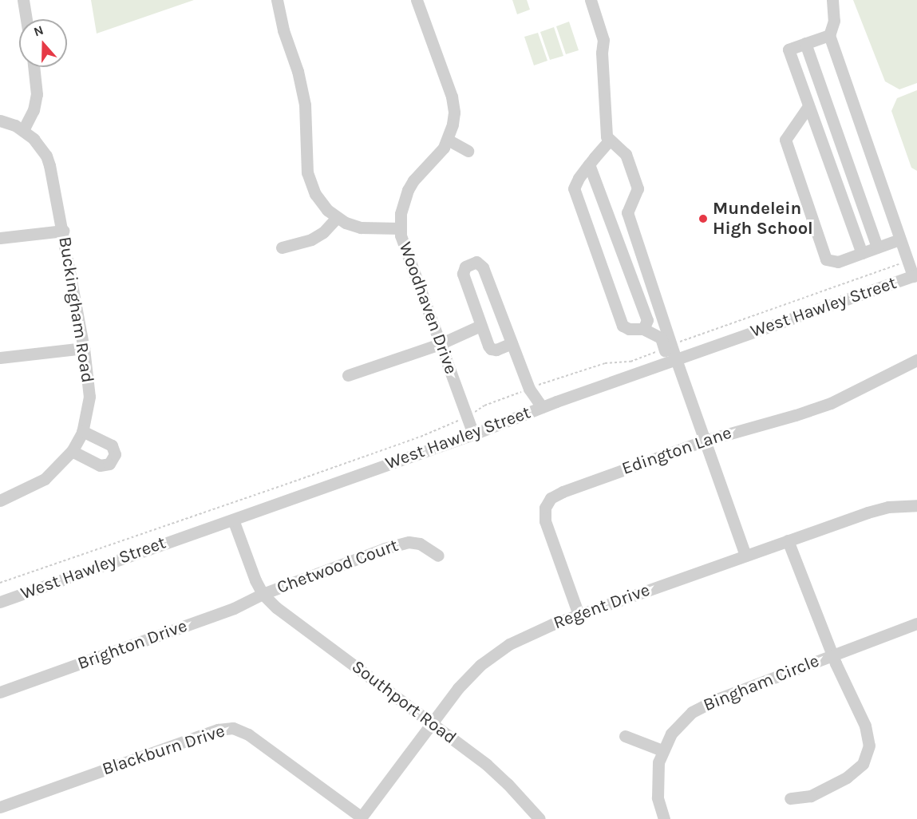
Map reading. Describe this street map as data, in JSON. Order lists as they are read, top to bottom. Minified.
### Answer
{"streets":{"street":["West Hawley Street","Woodhaven Drive","Buckingham Road","Edington Lane","Chetwood Court","Regent Drive","Brighton Drive","Bingham Circle","Southport Road","Blackburn Drive"]},"crossings":[["West Hawley Street","Woodhaven Drive"],["Edington Lane","Regent Drive"],["Chetwood Court","Brighton Drive"],["Chetwood Court","Southport Road"],["Regent Drive","Southport Road"],["Regent Drive","Blackburn Drive"],["Brighton Drive","Southport Road"]],"places":["Mundelein High School"],"north":"top"}
